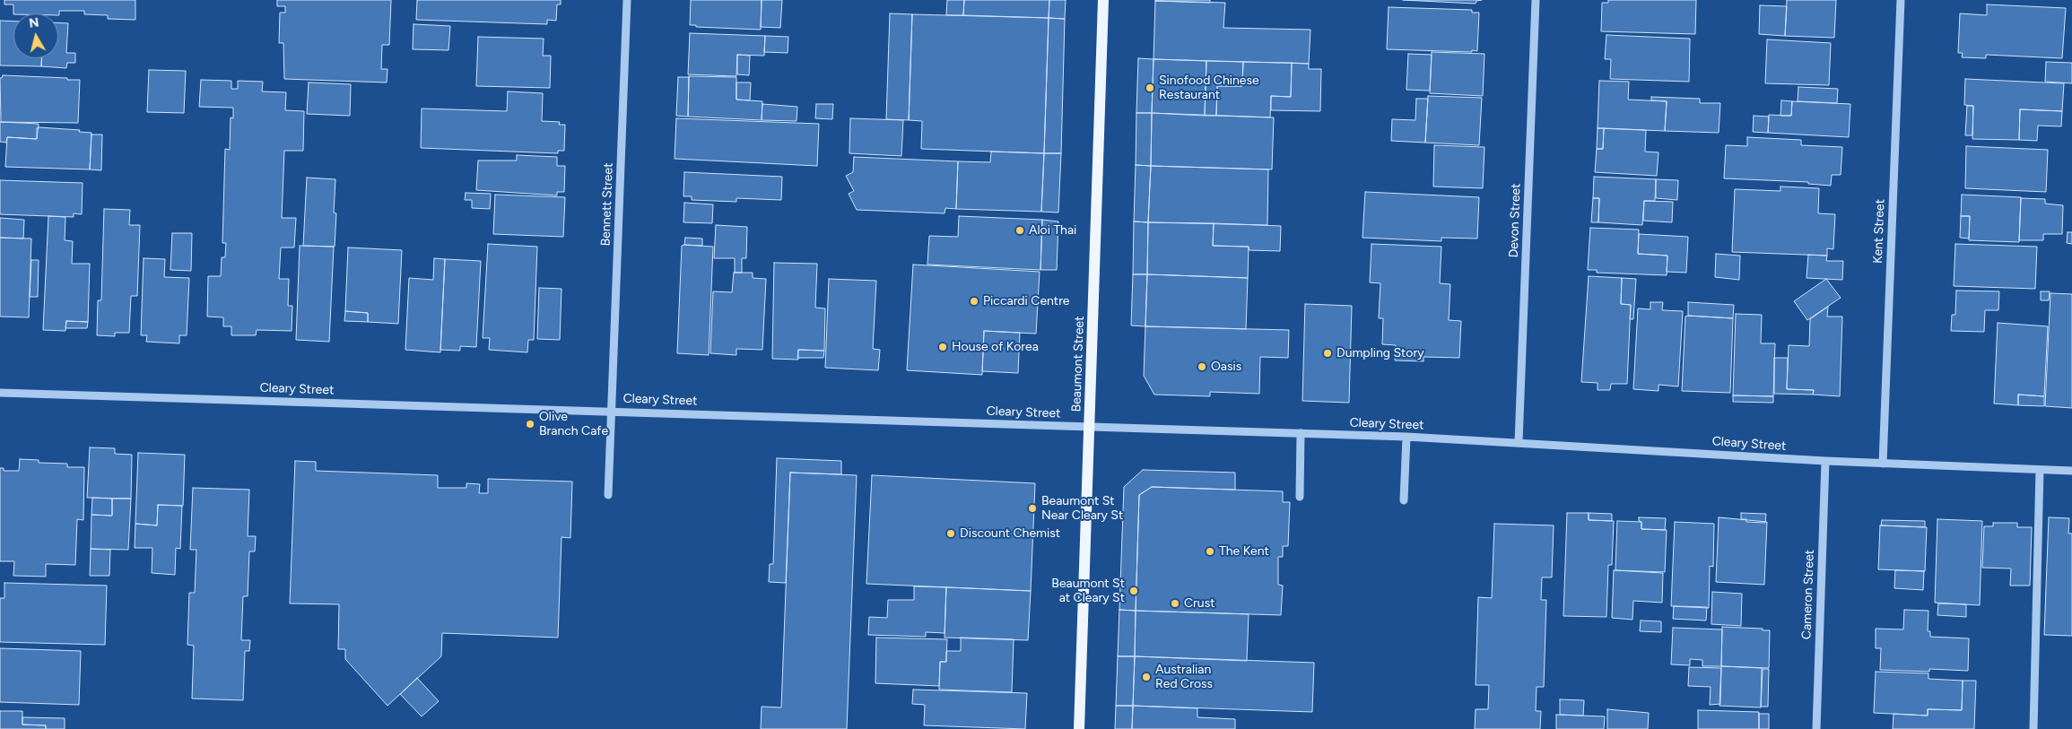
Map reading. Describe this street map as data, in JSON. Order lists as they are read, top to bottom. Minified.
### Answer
{"streets":{"main road":["Beaumont Street"],"street":["Bennett Street","Devon Street","Kent Street","Cleary Street","Cameron Street"]},"crossings":[["Bennett Street","Cleary Street"],["Devon Street","Cleary Street"],["Kent Street","Cleary Street"],["Beaumont Street","Cleary Street"],["Cleary Street","Cameron Street"]],"places":["Sinofood Chinese Restaurant","Aloi Thai","Piccardi Centre","House of Korea","Dumpling Story","Oasis","Olive Branch Cafe","Beaumont St Near Cleary St","Discount Chemist","The Kent","Beaumont St at Cleary St","Crust","Australian Red Cross"],"north":"top"}
